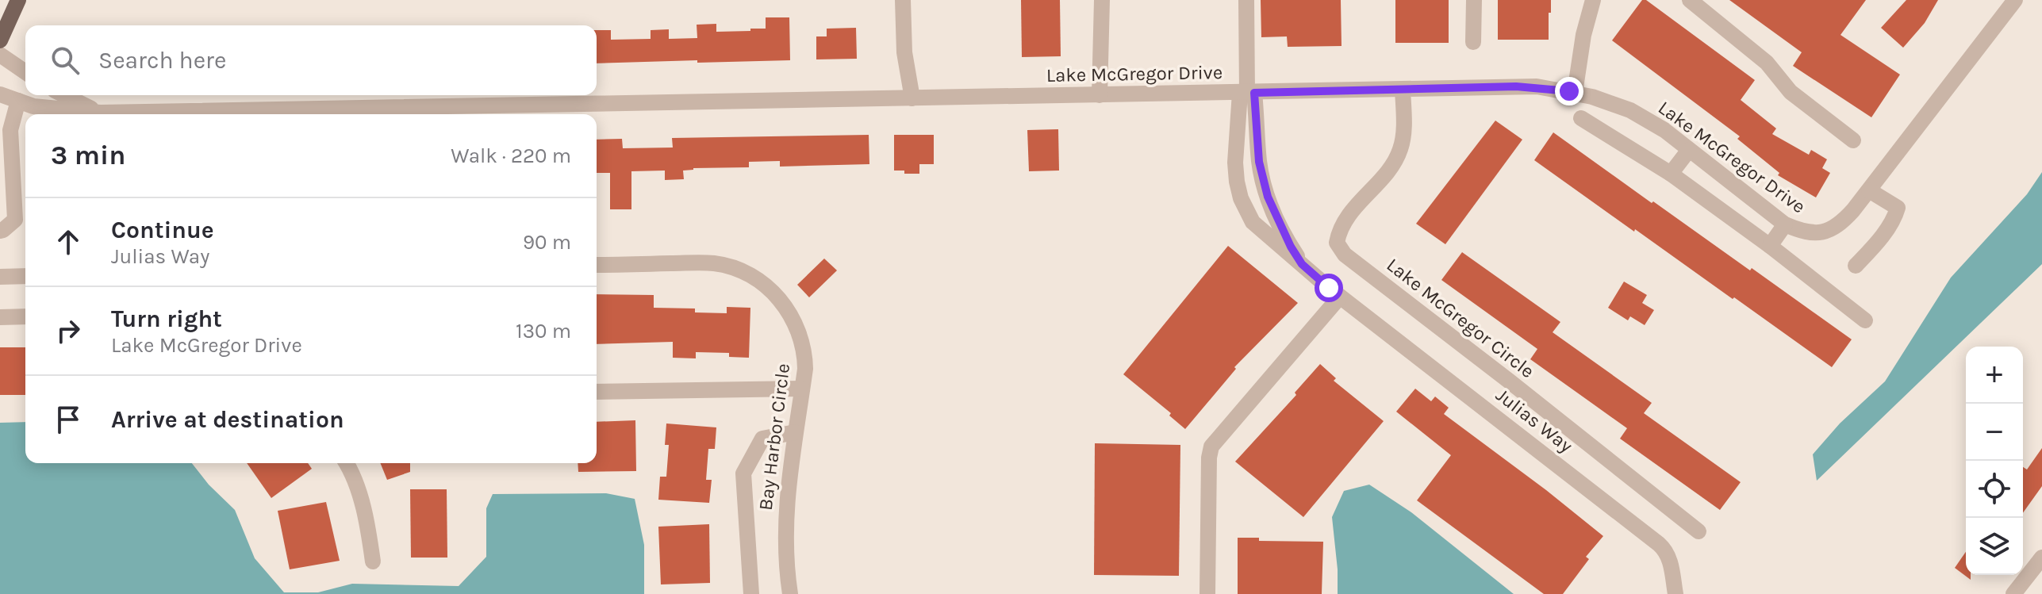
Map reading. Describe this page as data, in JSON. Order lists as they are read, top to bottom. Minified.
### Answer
{"streets":{"street":["Lake McGregor Drive","Lake McGregor Circle","Julias Way","Bay Harbor Circle"]},"crossings":[["Lake McGregor Drive","Lake McGregor Circle"],["Lake McGregor Drive","Julias Way"]],"page":{"search":"Search here","heading":["3 min","Walk · 220 m"],"list":[["Continue","Julias Way","90 m"],["Turn right","Lake McGregor Drive","130 m"],"Arrive at destination"],"map_buttons":["+","−"]}}
